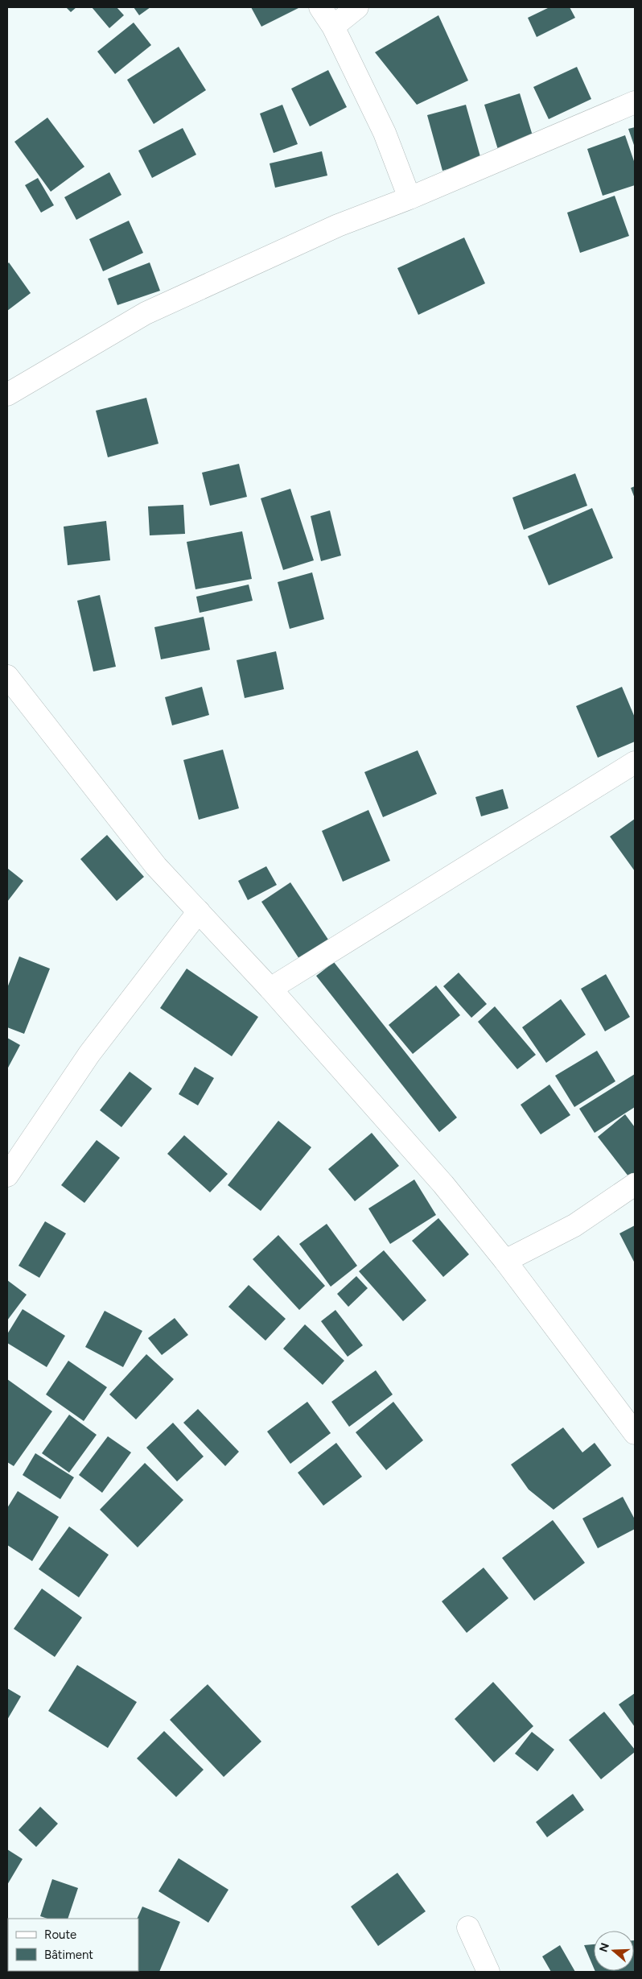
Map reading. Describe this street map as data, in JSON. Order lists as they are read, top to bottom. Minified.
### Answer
{"legend":["Route","Bâtiment"],"north":"left"}
